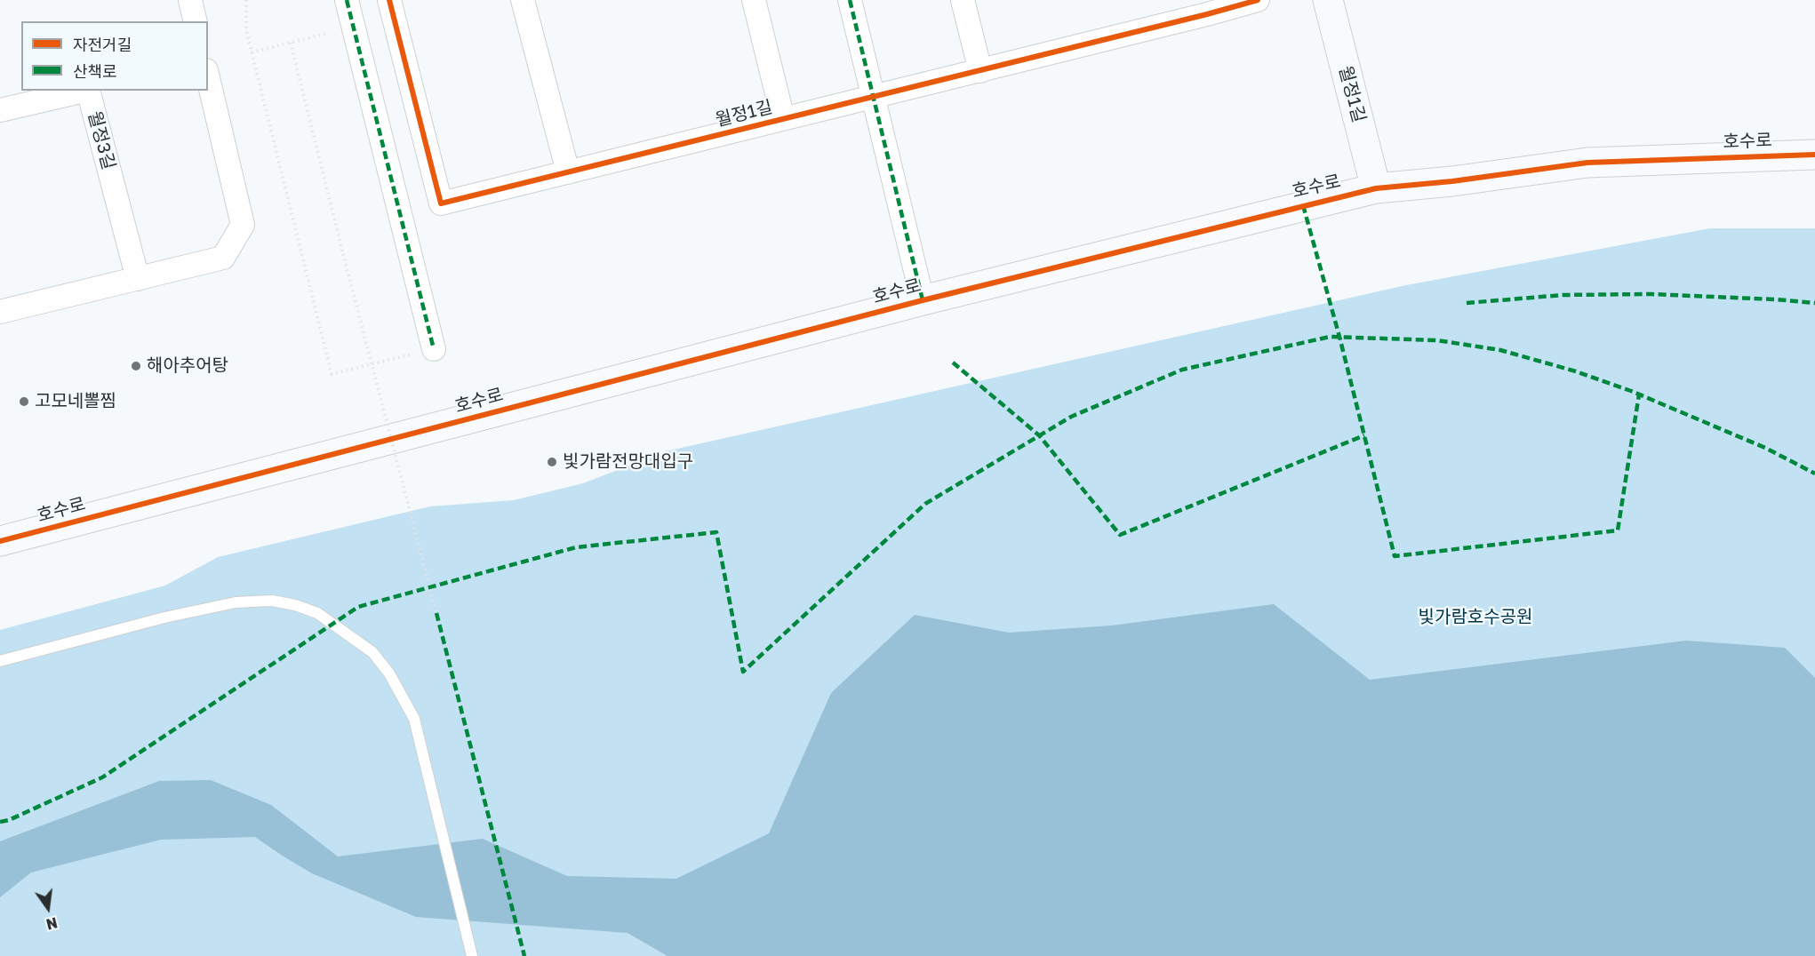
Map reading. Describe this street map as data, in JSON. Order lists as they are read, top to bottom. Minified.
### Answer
{"streets":{"street":["월정1길","월정3길","호수로"]},"crossings":[["월정1길","호수로"]],"parks":["빛가람호수공원"],"places":["해아추어탕","고모네뽈찜","빛가람전망대입구"],"legend":["자전거길","산책로"],"north":"bottom"}
